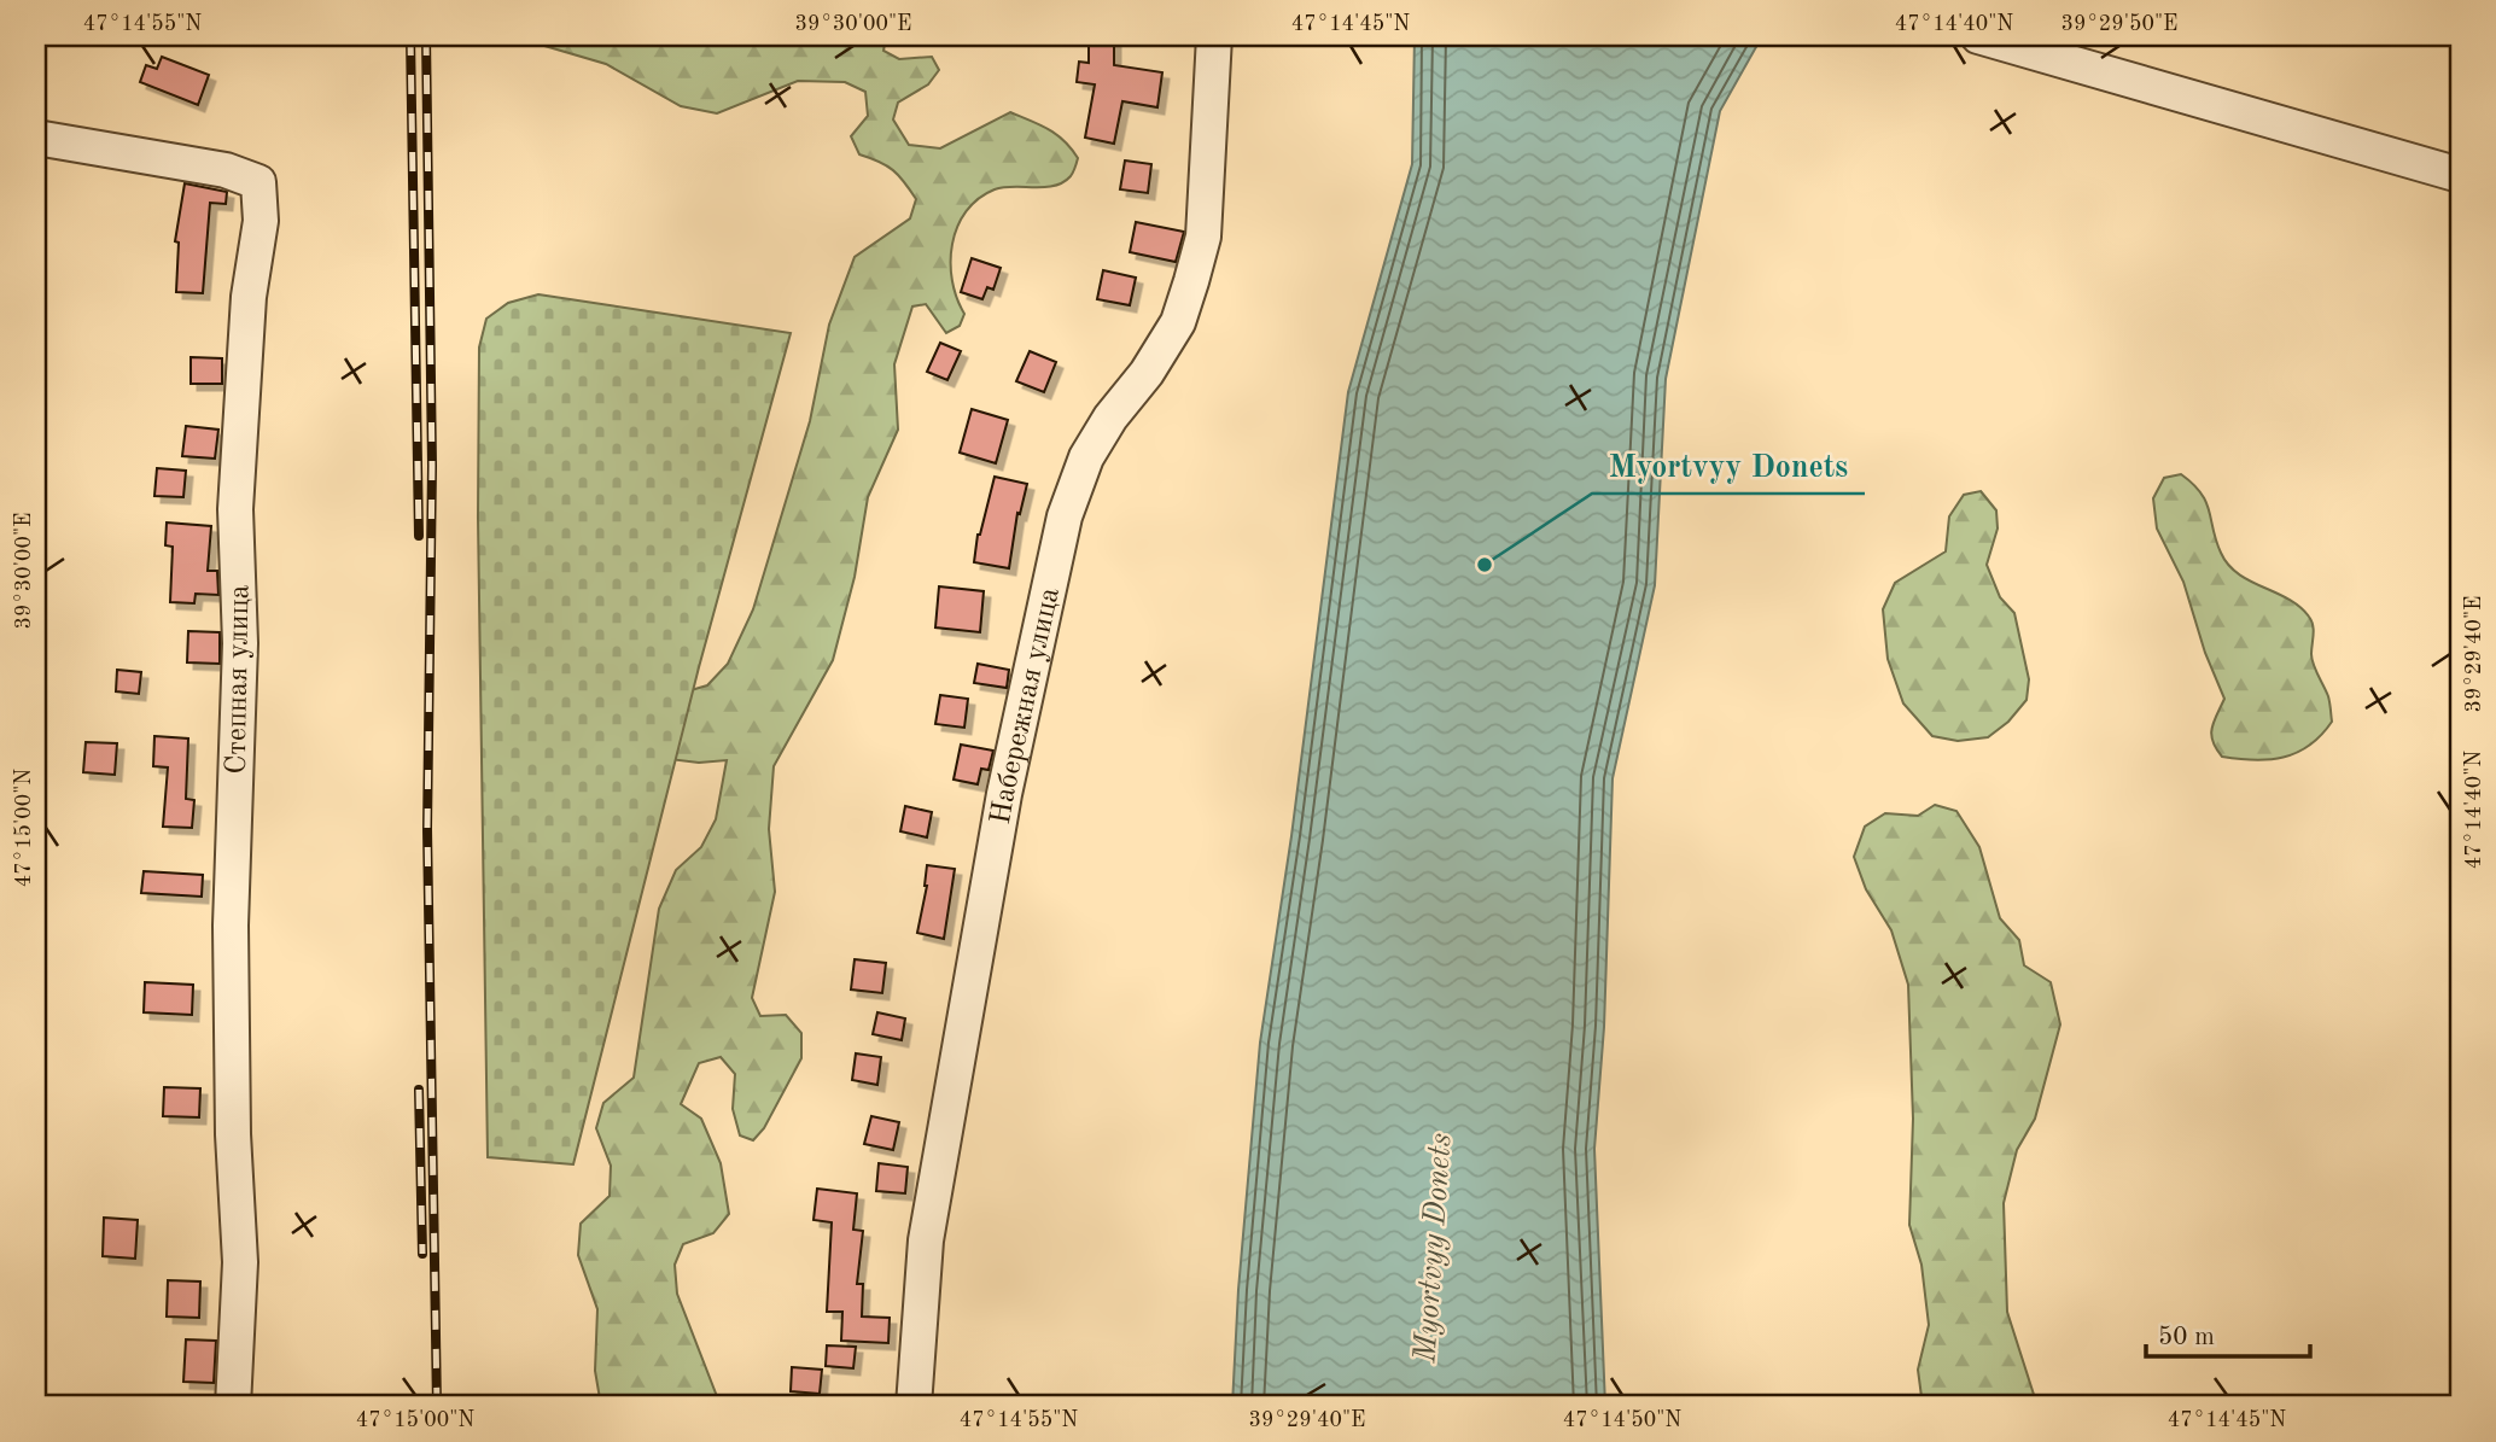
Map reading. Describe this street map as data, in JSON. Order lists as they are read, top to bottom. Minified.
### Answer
{"streets":{"street":["Степная улица","Набережная улица"]},"water":["Myortvyy Donets"],"places":["Myortvyy Donets"],"scale_bar":"50 m","coordinates":["47°14'55\"N","39°30'00\"E","47°14'45\"N","47°14'40\"N","39°29'50\"E","39°29'40\"E","47°15'00\"N","47°14'50\"N"]}
